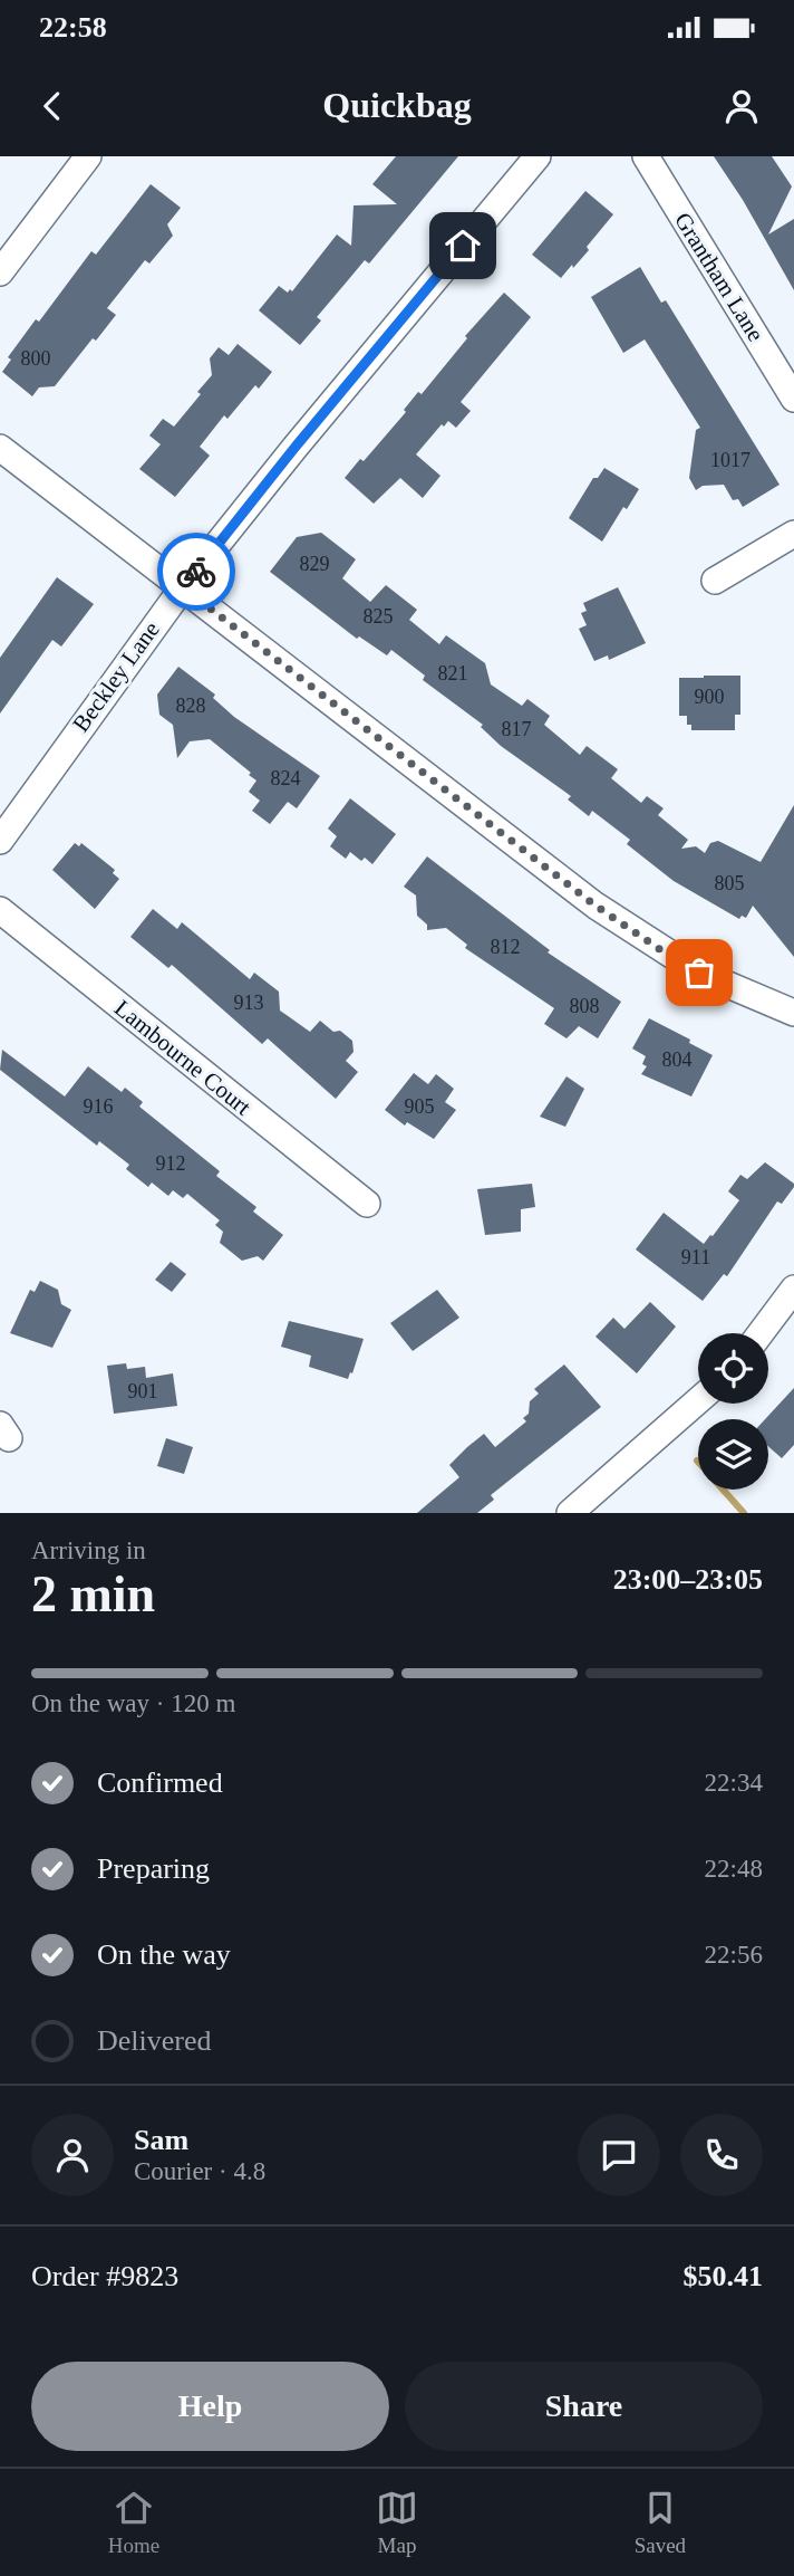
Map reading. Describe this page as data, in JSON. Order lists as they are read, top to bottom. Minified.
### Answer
{"streets":{"street":["Grantham Lane","Beckley Lane","Lambourne Court"]},"house_numbers":["800","1017","829","825","821","900","828","817","824","805","812","913","808","804","916","905","912","911","901"],"page":{"status":"22:58","header":"Quickbag","heading":["2 min","Arriving in","23:00–23:05"],"panel":["Sam","Courier · 4.8","Order #9823","$50.41"],"bar":"On the way · 120 m","list":[["Confirmed","22:34"],["Preparing","22:48"],["On the way","22:56"],"Delivered"],"buttons":["Help","Share"],"tabs":["Home","Map","Saved"]}}
